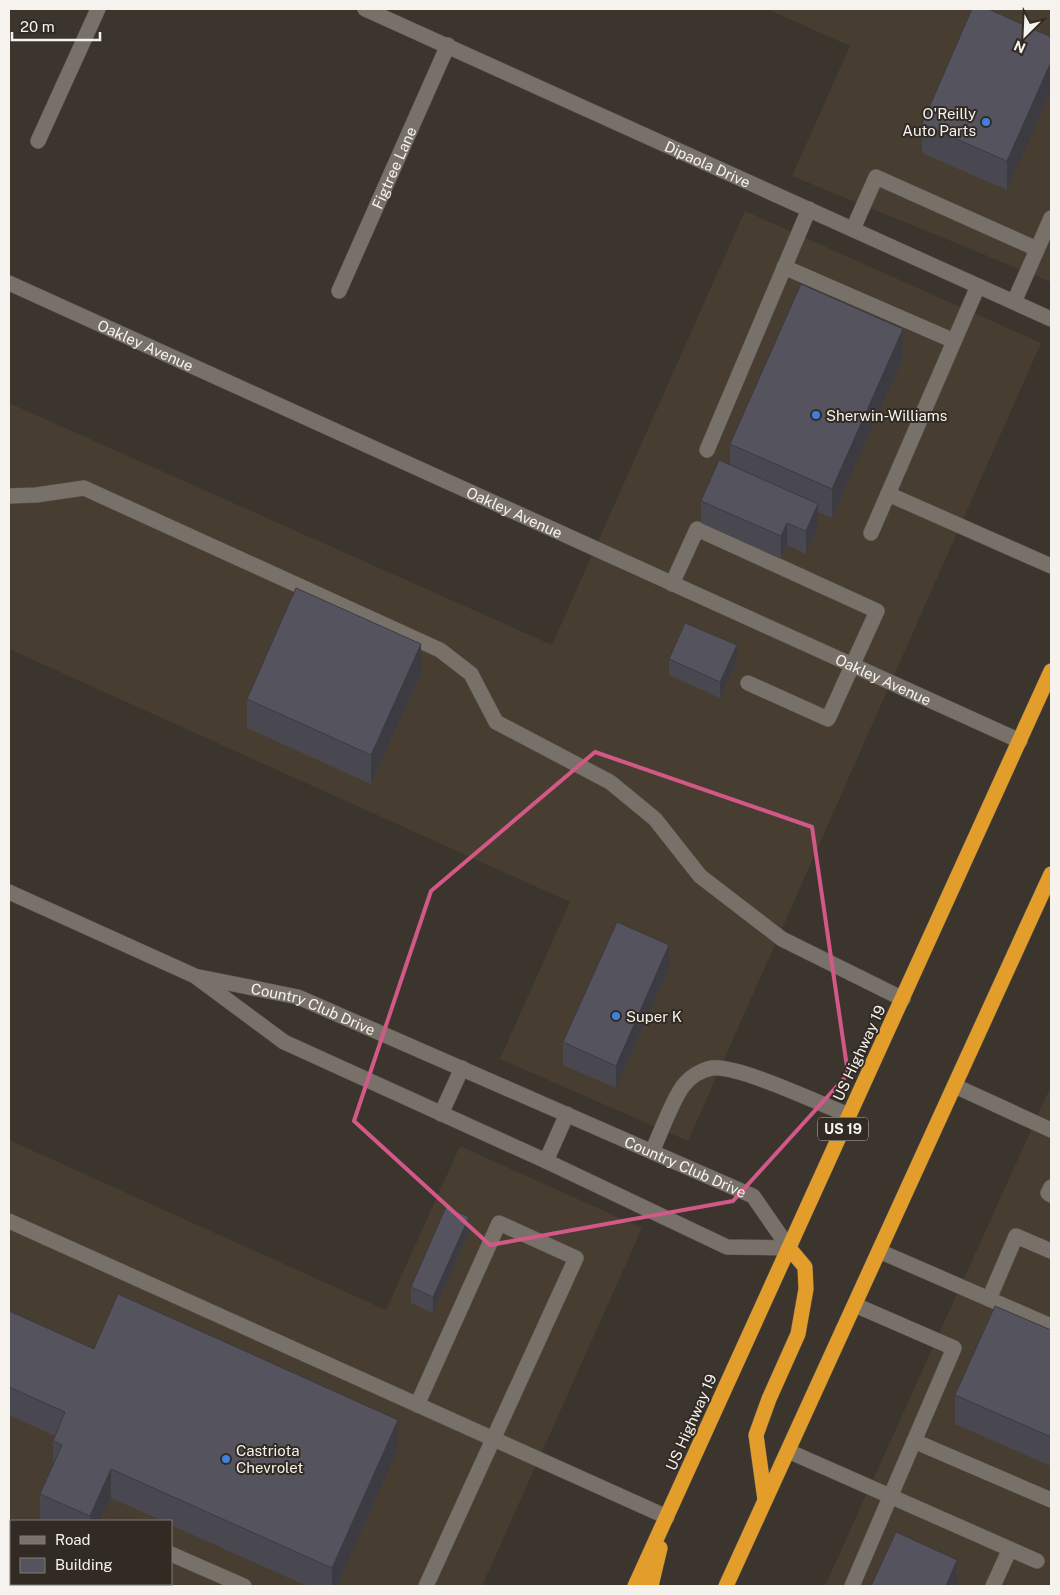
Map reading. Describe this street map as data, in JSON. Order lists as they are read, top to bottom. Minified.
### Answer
{"streets":{"highway":["US Highway 19","US 19"],"street":["Dipaola Drive","Figtree Lane","Oakley Avenue","Country Club Drive"]},"crossings":[["Dipaola Drive","Figtree Lane"],["Oakley Avenue","US Highway 19"],["Country Club Drive","US Highway 19"]],"places":["O'Reilly Auto Parts","Sherwin-Williams","Super K","Castriota Chevrolet"],"legend":["Road","Building"],"scale_bar":"20 m","north":"bottom left"}
